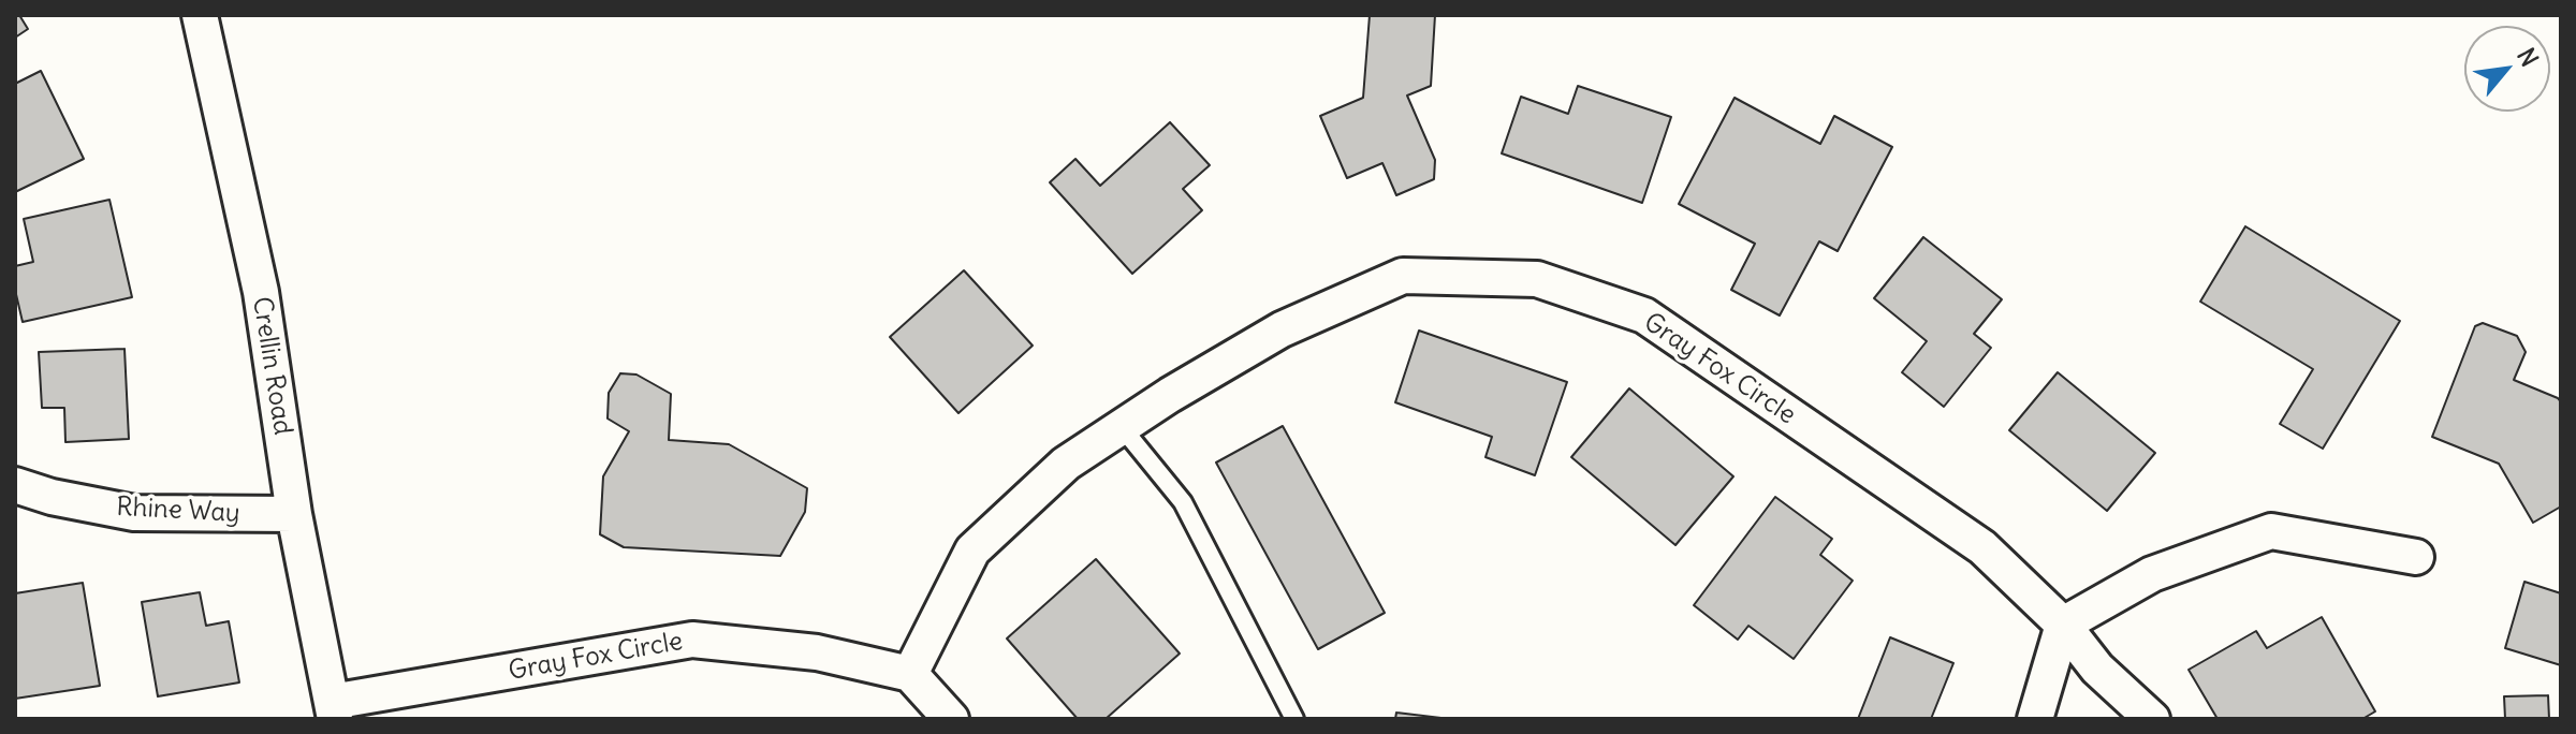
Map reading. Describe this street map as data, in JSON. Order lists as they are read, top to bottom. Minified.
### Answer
{"streets":{"street":["Crellin Road","Gray Fox Circle","Rhine Way"]},"crossings":[["Crellin Road","Gray Fox Circle"],["Crellin Road","Rhine Way"]],"north":"top right"}
